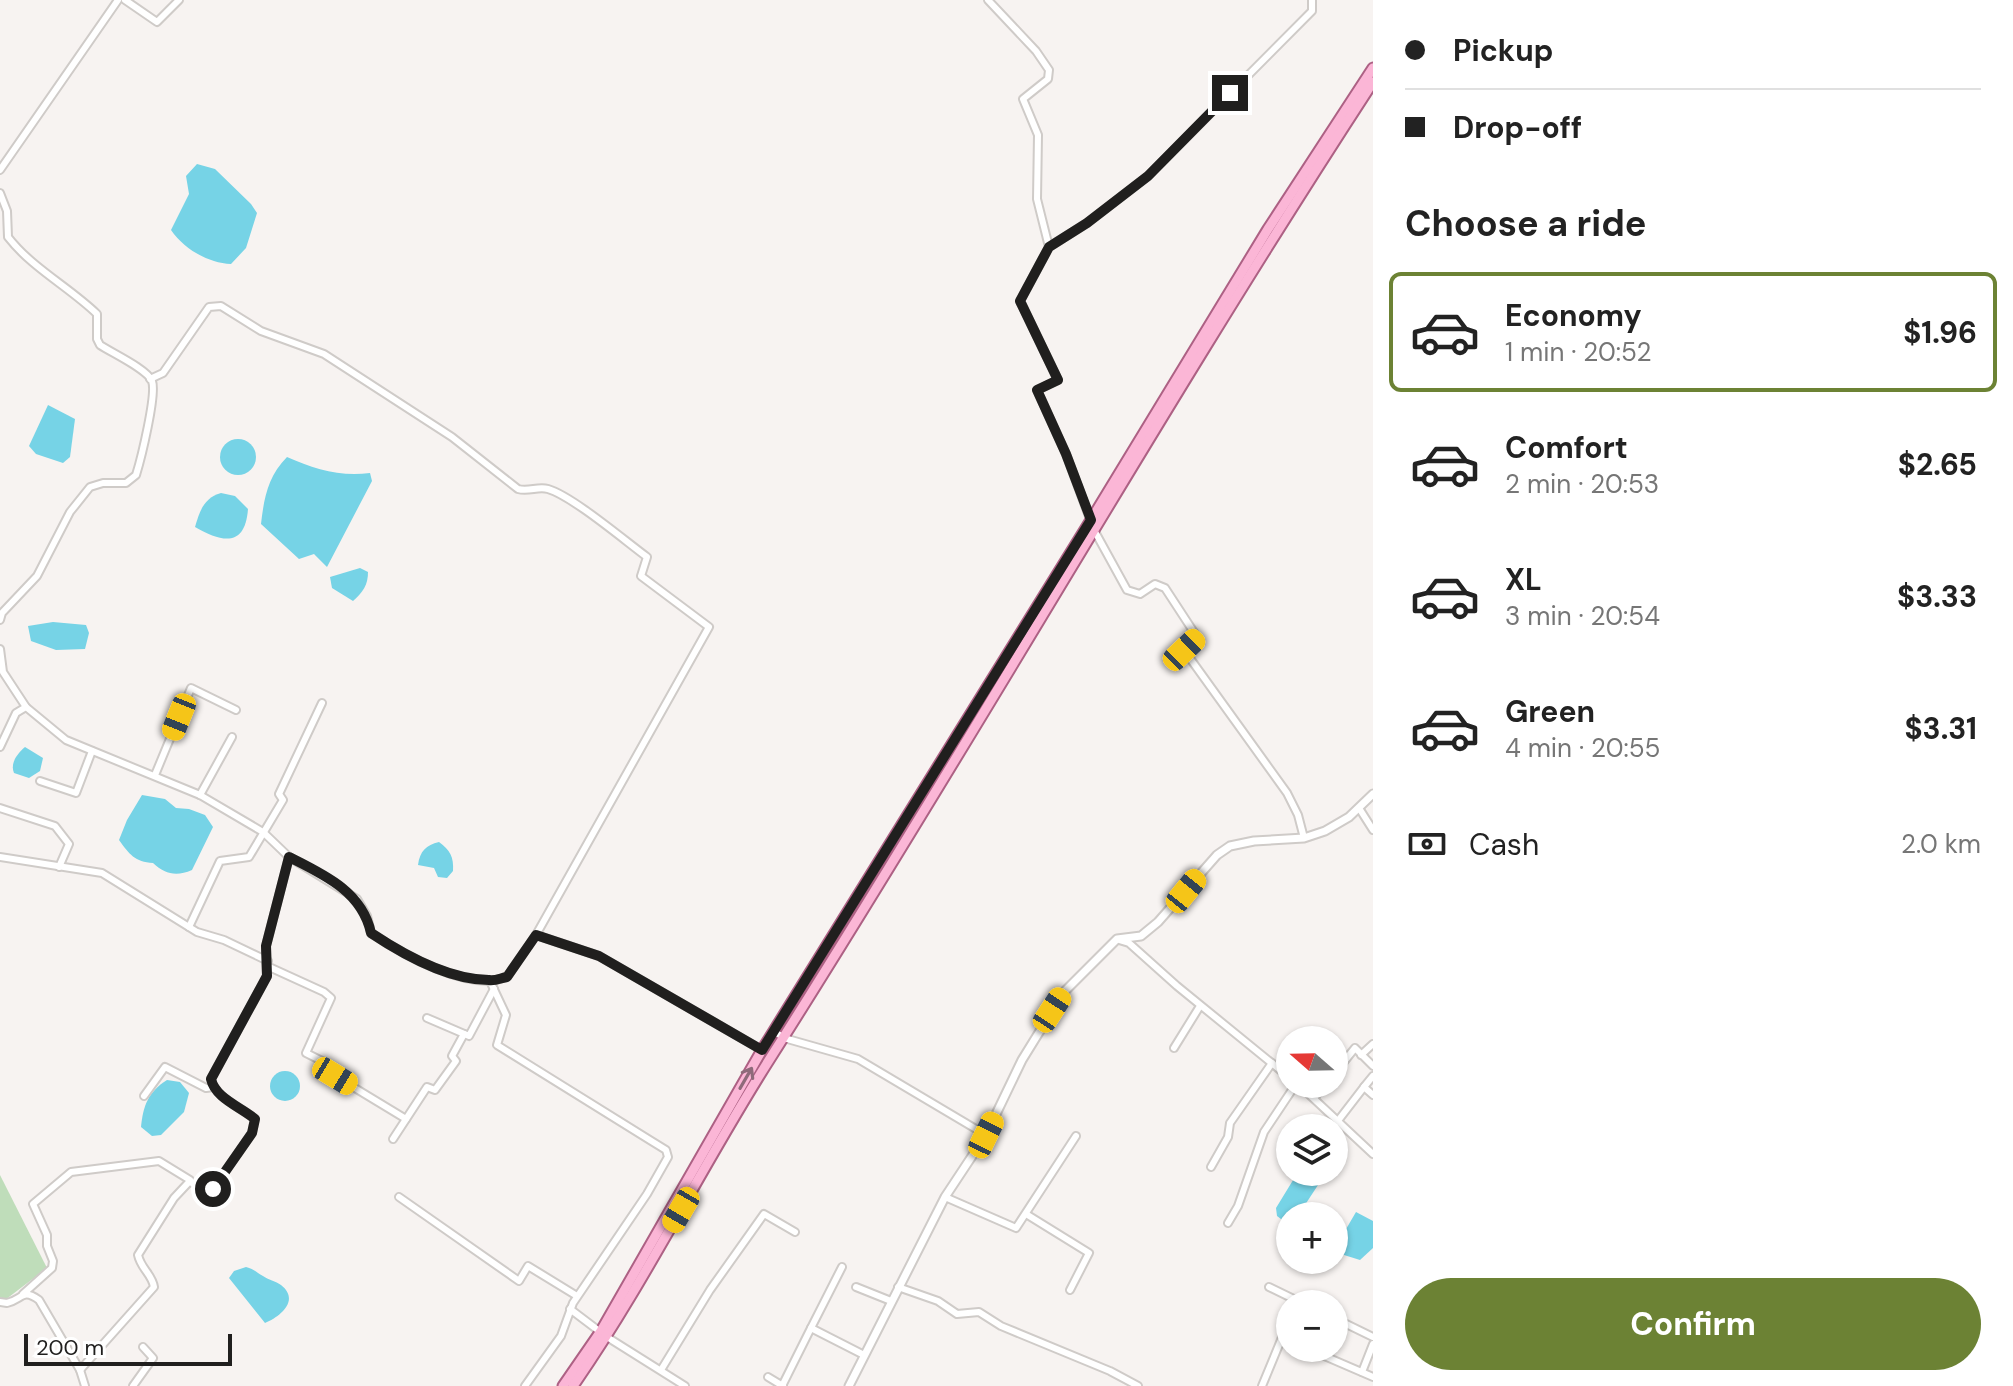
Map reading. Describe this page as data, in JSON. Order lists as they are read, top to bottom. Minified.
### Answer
{"scale_bar":"200 m","north":"left","page":{"banner":["Pickup","Drop-off"],"heading":"Choose a ride","list":[{"name":"Economy","note":"1 min · 20:52","value":"$1.96"},{"name":"Comfort","note":"2 min · 20:53","value":"$2.65"},{"name":"XL","note":"3 min · 20:54","value":"$3.33"},{"name":"Green","note":"4 min · 20:55","value":"$3.31"}],"pay":["Cash","2.0 km"],"map_buttons":["+","−"],"buttons":"Confirm","scale":"200 m"}}
